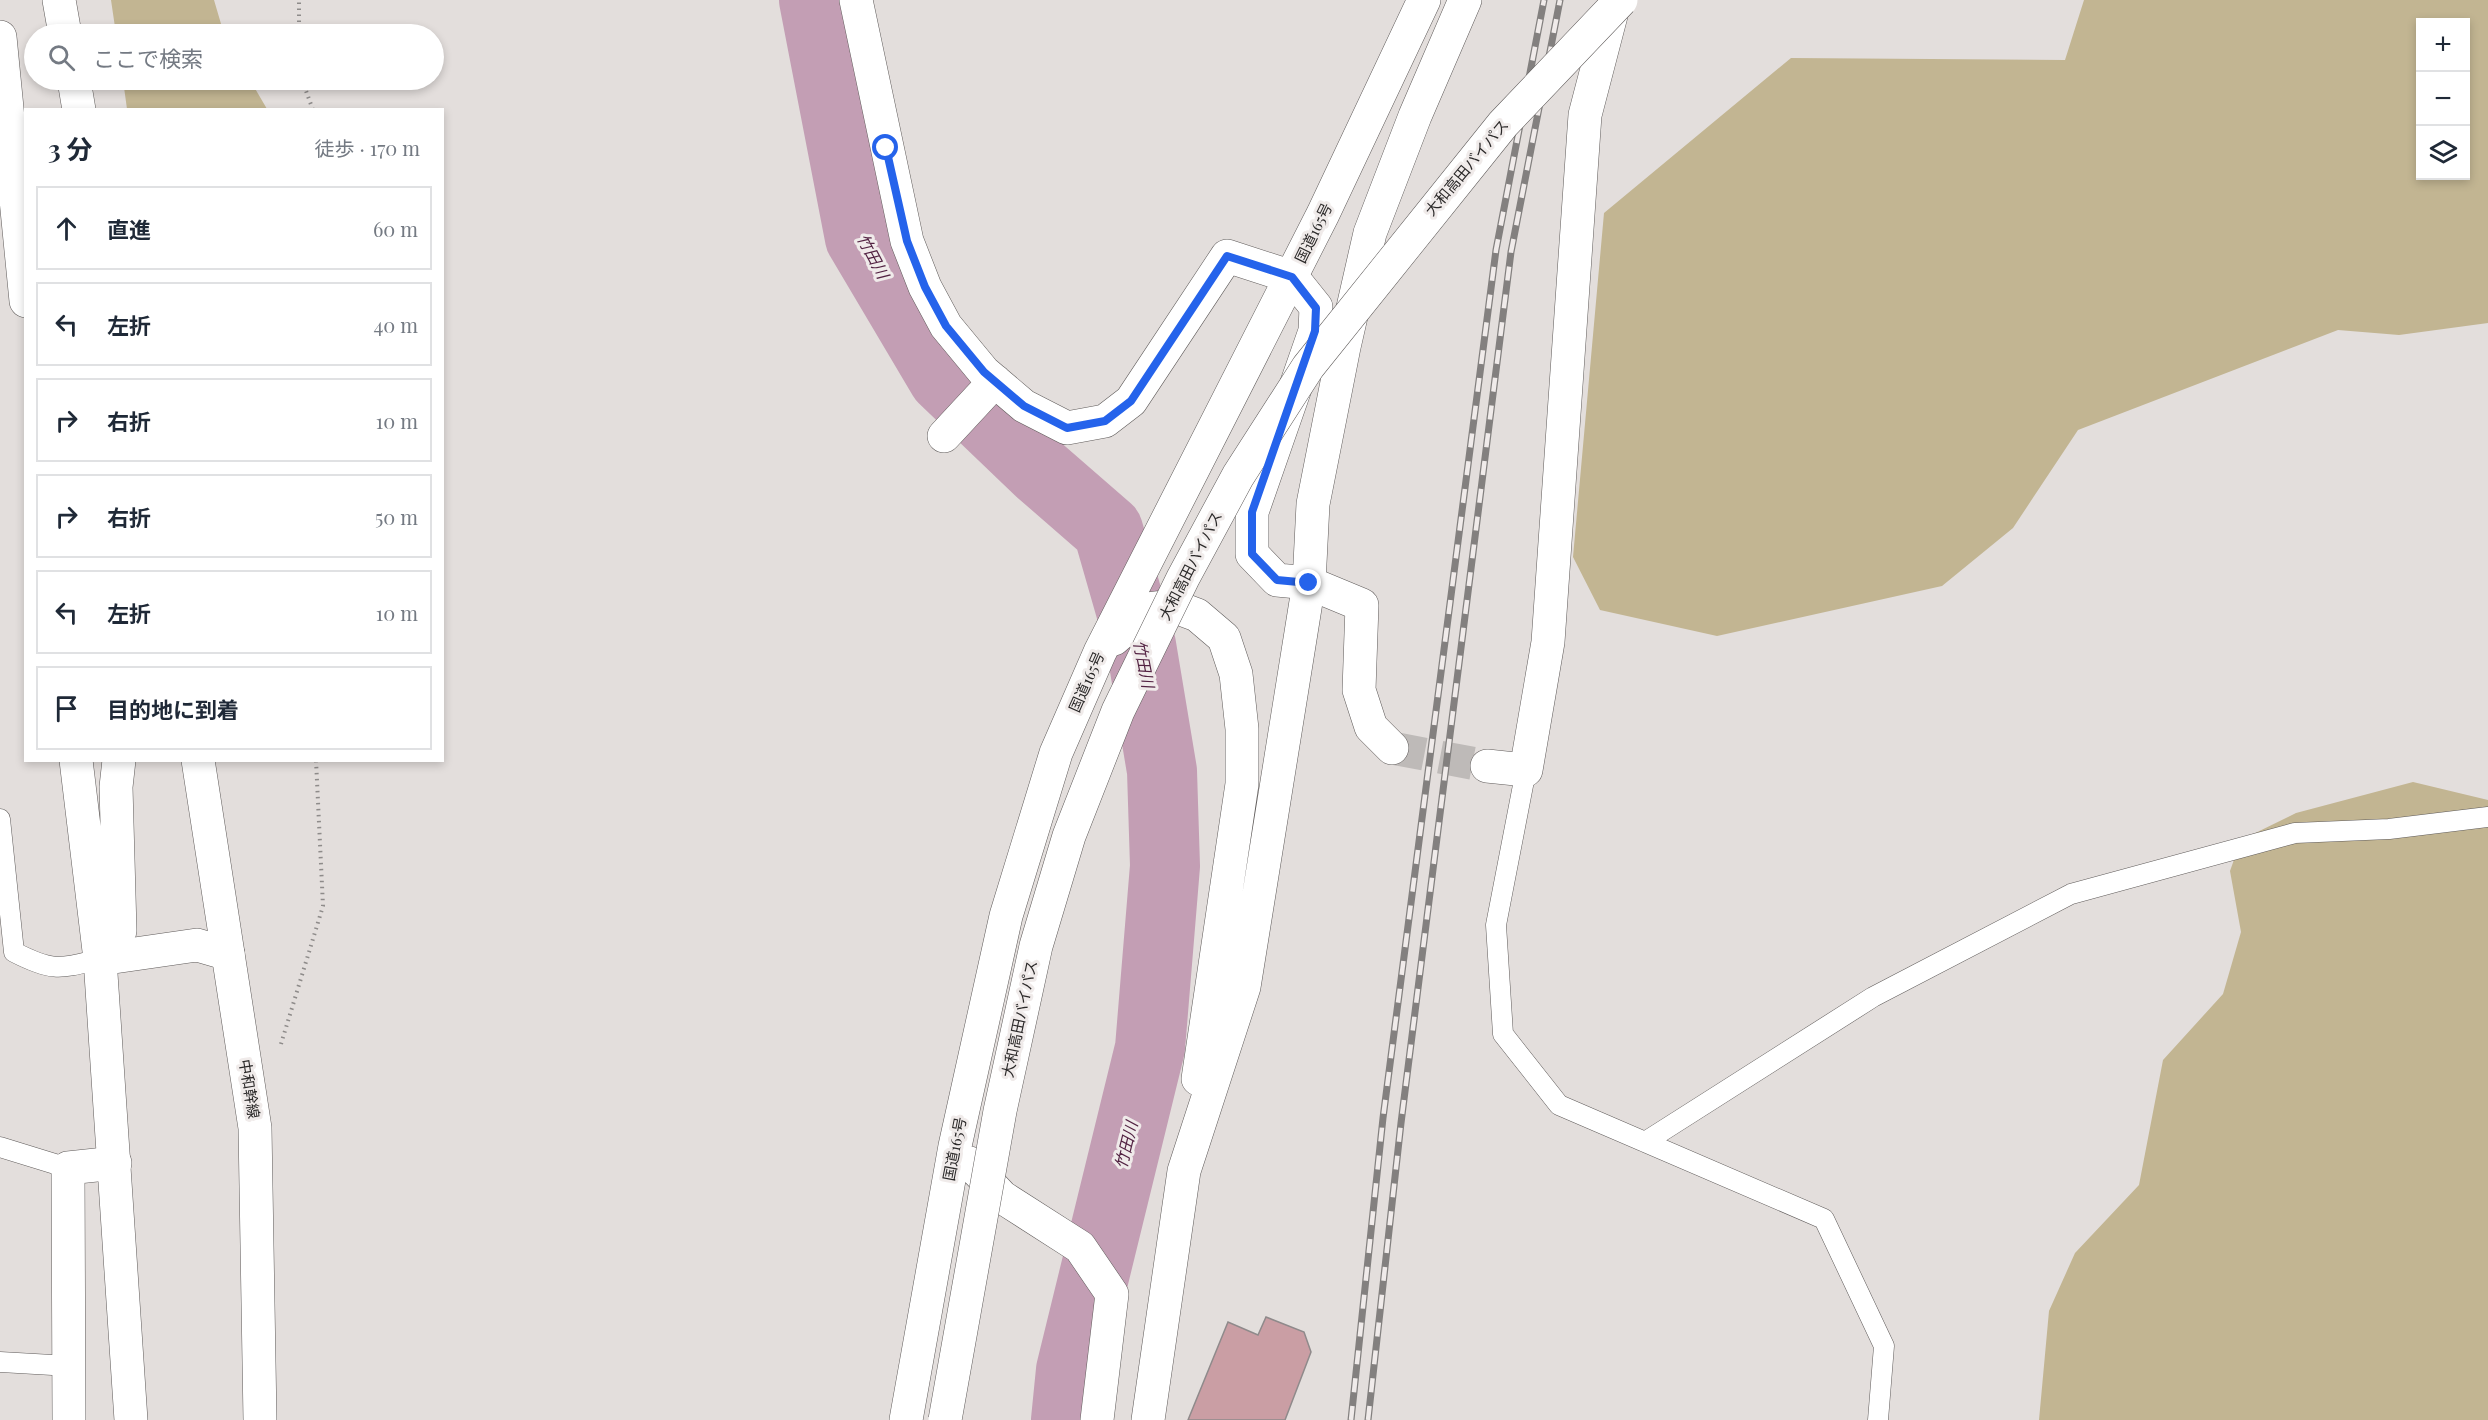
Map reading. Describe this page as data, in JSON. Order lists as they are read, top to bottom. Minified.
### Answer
{"streets":{"main road":["大和高田バイパス","国道165号","中和幹線"]},"water":["竹田川"],"page":{"map_buttons":["+","−"],"search":"ここで検索","heading":["3 分","徒歩 · 170 m"],"list":[["直進","60 m"],["左折","40 m"],["右折","10 m"],["右折","50 m"],["左折","10 m"],"目的地に到着"]}}
